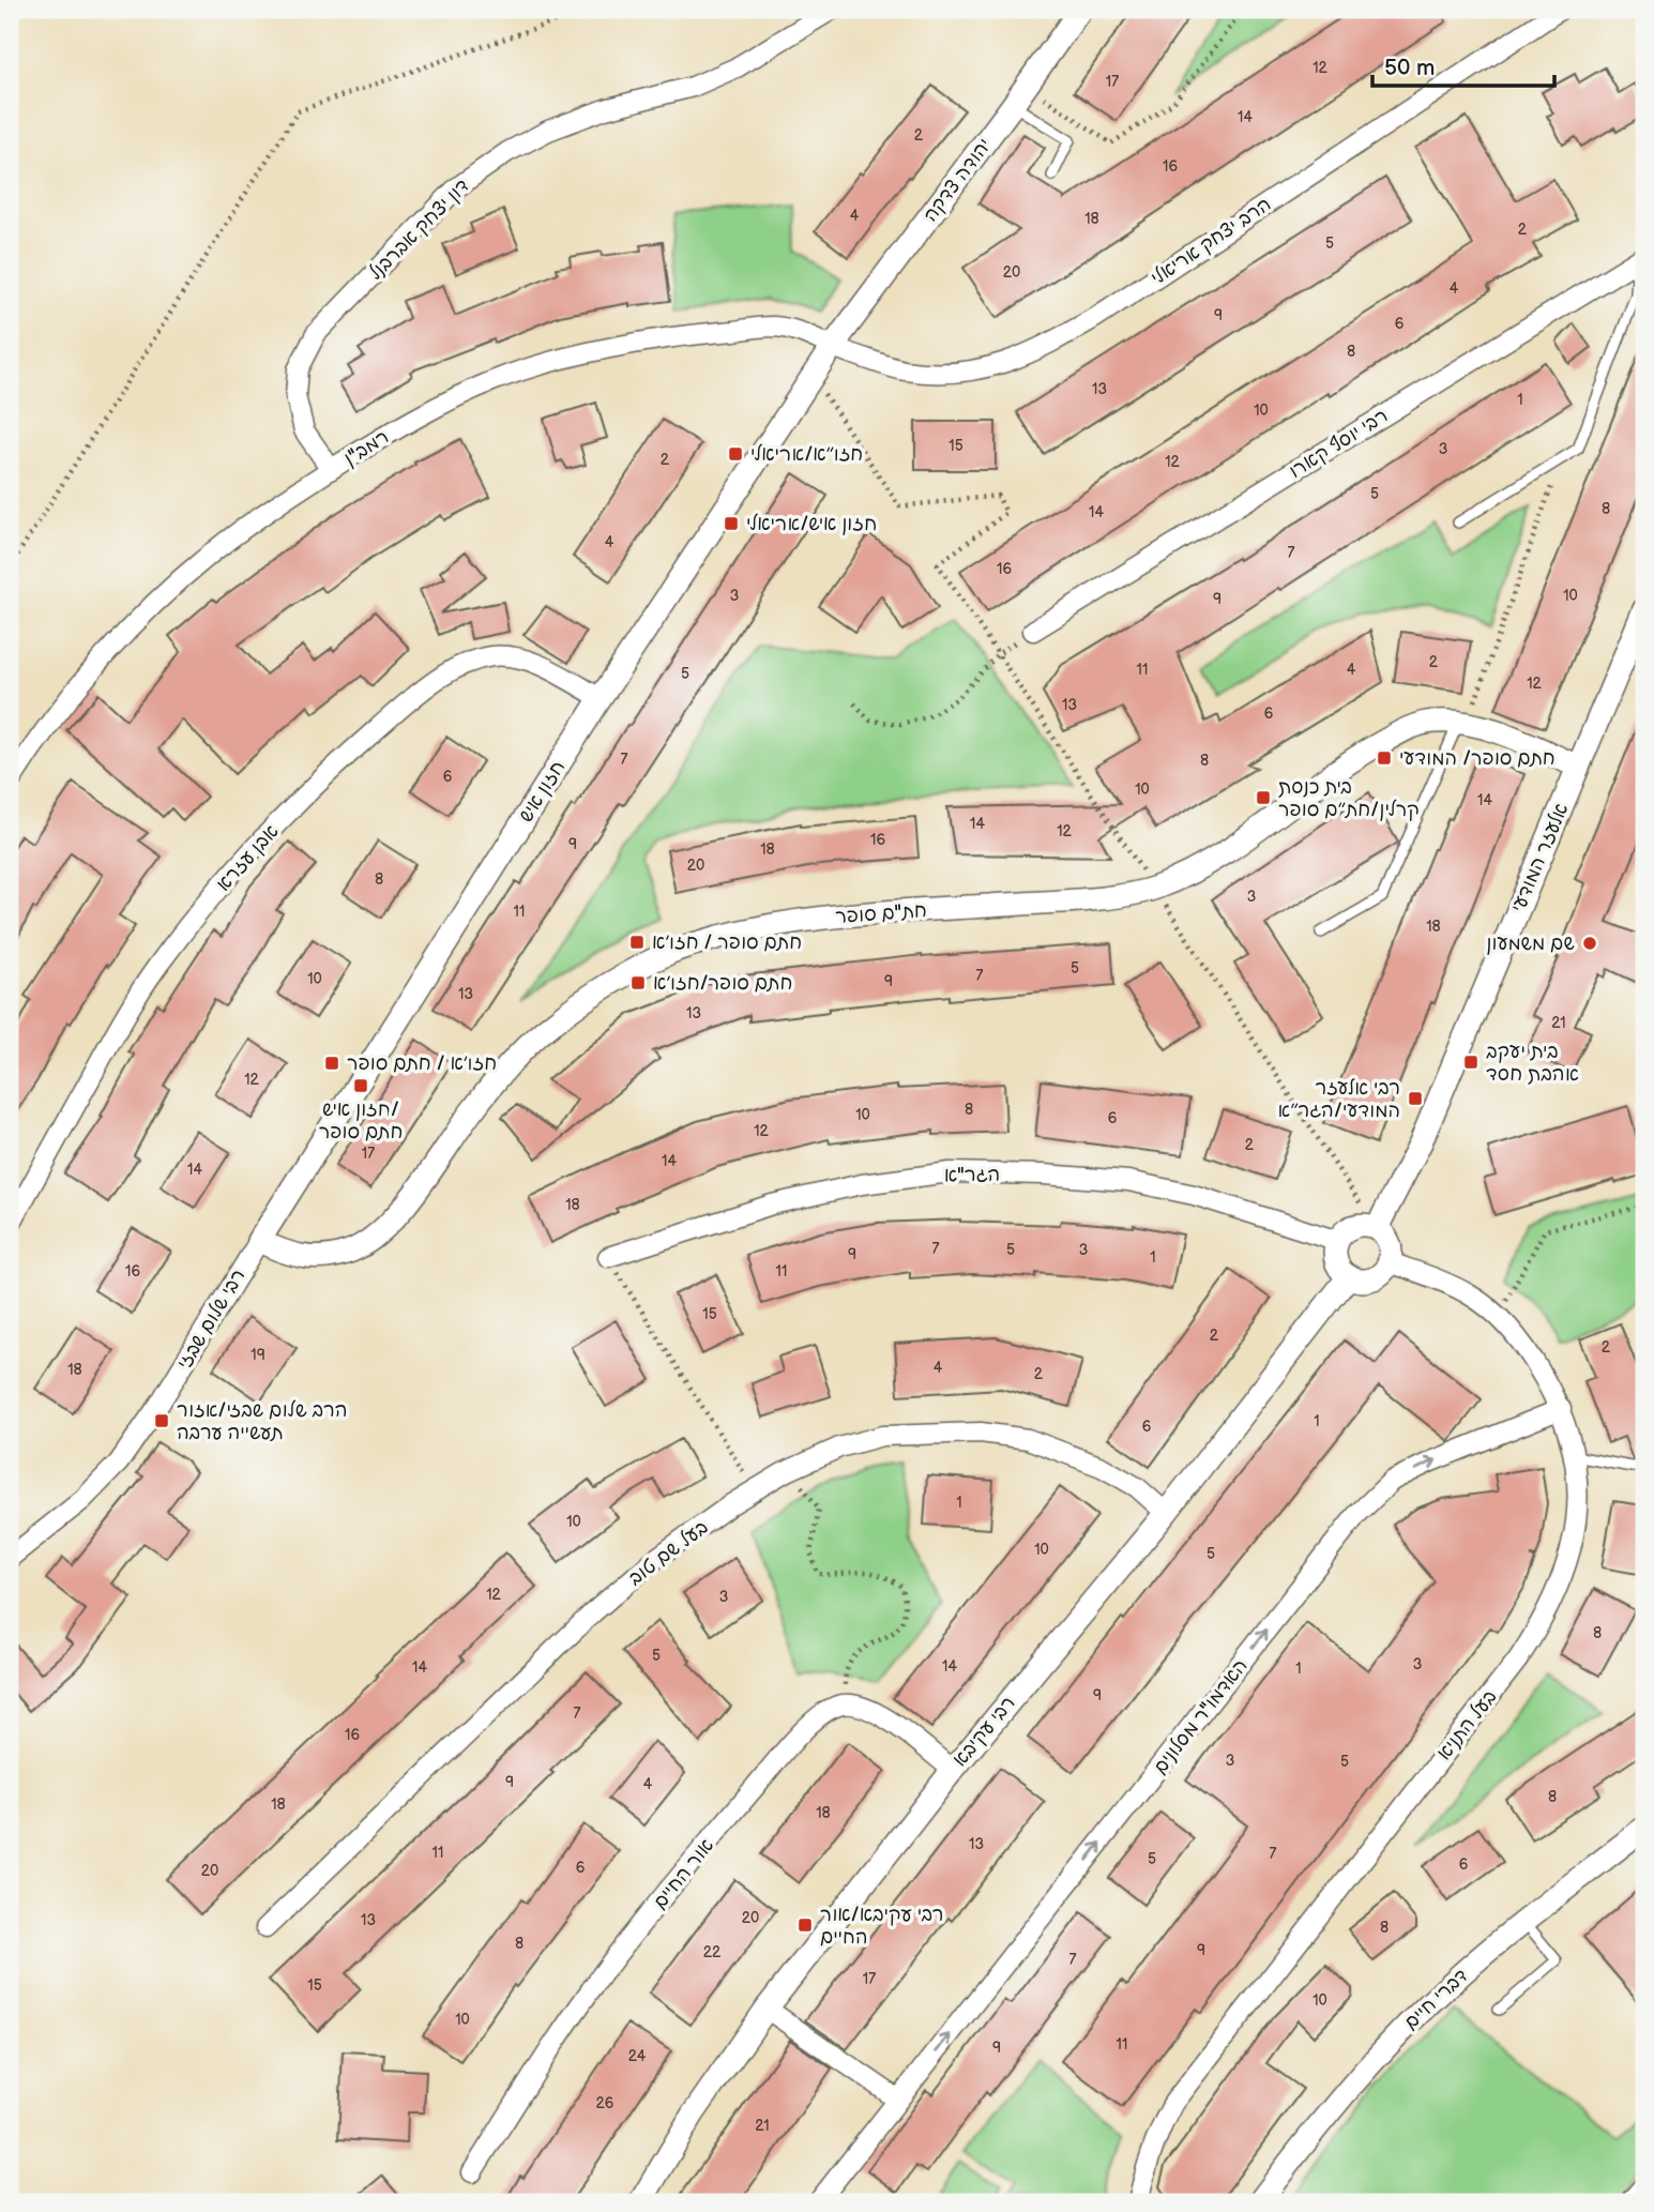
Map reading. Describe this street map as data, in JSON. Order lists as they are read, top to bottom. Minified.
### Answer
{"streets":{"street":["יהודה צדקה","דון יצחק אברבנל","הרב יצחק אריאלי","רבי יוסף קארו","רמב\"ן","חזון איש","אבן עזרא","אלעזר המודעי","חת\"ם סופר","הגר\"א","רבי שלום שבזי","בעל שם טוב","האדמו\"ר מסלונים","בעל התניא","רבי עקיבא","אור החיים","דברי חיים"]},"crossings":[["יהודה צדקה","הרב יצחק אריאלי"],["יהודה צדקה","רמב\"ן"],["יהודה צדקה","חזון איש"],["דון יצחק אברבנל","רמב\"ן"],["הרב יצחק אריאלי","רמב\"ן"],["הרב יצחק אריאלי","חזון איש"],["רמב\"ן","חזון איש"],["חזון איש","אבן עזרא"],["חזון איש","חת\"ם סופר"],["חזון איש","רבי שלום שבזי"],["אלעזר המודעי","חת\"ם סופר"],["אלעזר המודעי","הגר\"א"],["אלעזר המודעי","בעל התניא"],["אלעזר המודעי","רבי עקיבא"],["חת\"ם סופר","רבי שלום שבזי"],["הגר\"א","בעל התניא"],["הגר\"א","רבי עקיבא"],["בעל שם טוב","רבי עקיבא"],["האדמו\"ר מסלונים","בעל התניא"],["בעל התניא","רבי עקיבא"]],"one_way":["האדמו\"ר מסלונים"],"places":{"transit":["חזו״א/אריאלי","חזון איש/אריאלי","חתם סופר/ המודעי","בית כנסת קרלין/חת״ם סופר","חתם סופר / חזו׳א","חתם סופר/חזו׳א","בית יעקב אהבת חסד","חזו׳א / חתם סופר","חזון איש/ חתם סופר","רבי אלעזר המודעי/הגר״א","הרב שלום שבזי/אזור תעשייה ערבה","רבי עקיבא/אור החיים"],"other":["שם משמעון"]},"house_numbers":["12","17","14","2","16","4","18","2","5","20","4","9","6","8","13","1","10","15","3","2","12","5","8","14","4","7","16","3","10","9","2","11","4","5","12","13","6","7","8","6","10","14","14","12","16","9","18","20","8","3","11","18","5","7","10","9","13","13","21","12","8","10","6","12","2","17","14","14","18","7","5","3","9","1","16","11","15","2","2","19","4","18","2","1","6","1","10","10","5","12","3","8","5","3","14","14","1","9","7","16","3","5","9","4","8","18","18","13","11","7","5","6","6","20","20","13","8","8","9","22","7","17","15","10","10","11","9","24","26","21"],"scale_bar":"50 m"}
